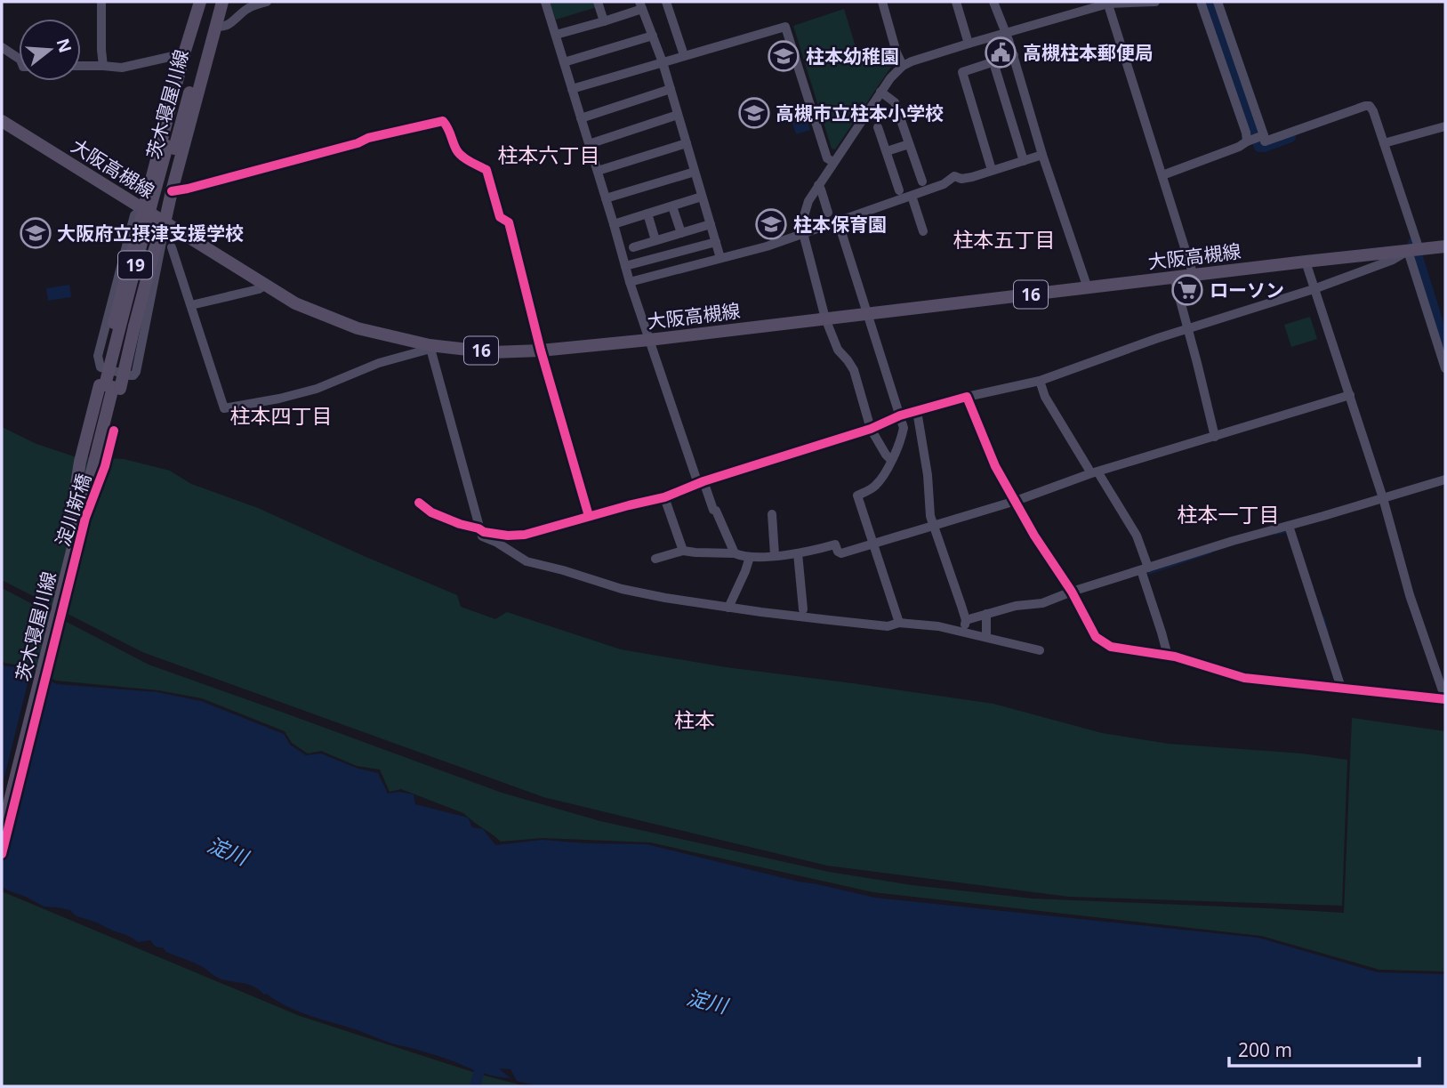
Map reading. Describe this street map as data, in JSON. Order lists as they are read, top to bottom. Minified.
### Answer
{"streets":{"main road":["茨木寝屋川線","大阪高槻線","19","16"],"cycle path":["淀川新橋"]},"districts":["柱本六丁目","柱本五丁目","柱本四丁目","柱本一丁目","柱本"],"water":["淀川"],"places":{"public building":["高槻柱本郵便局"],"school or university":["柱本幼稚園","高槻市立柱本小学校","柱本保育園","大阪府立摂津支援学校"],"supermarket":["ローソン"]},"scale_bar":"200 m","north":"right"}
